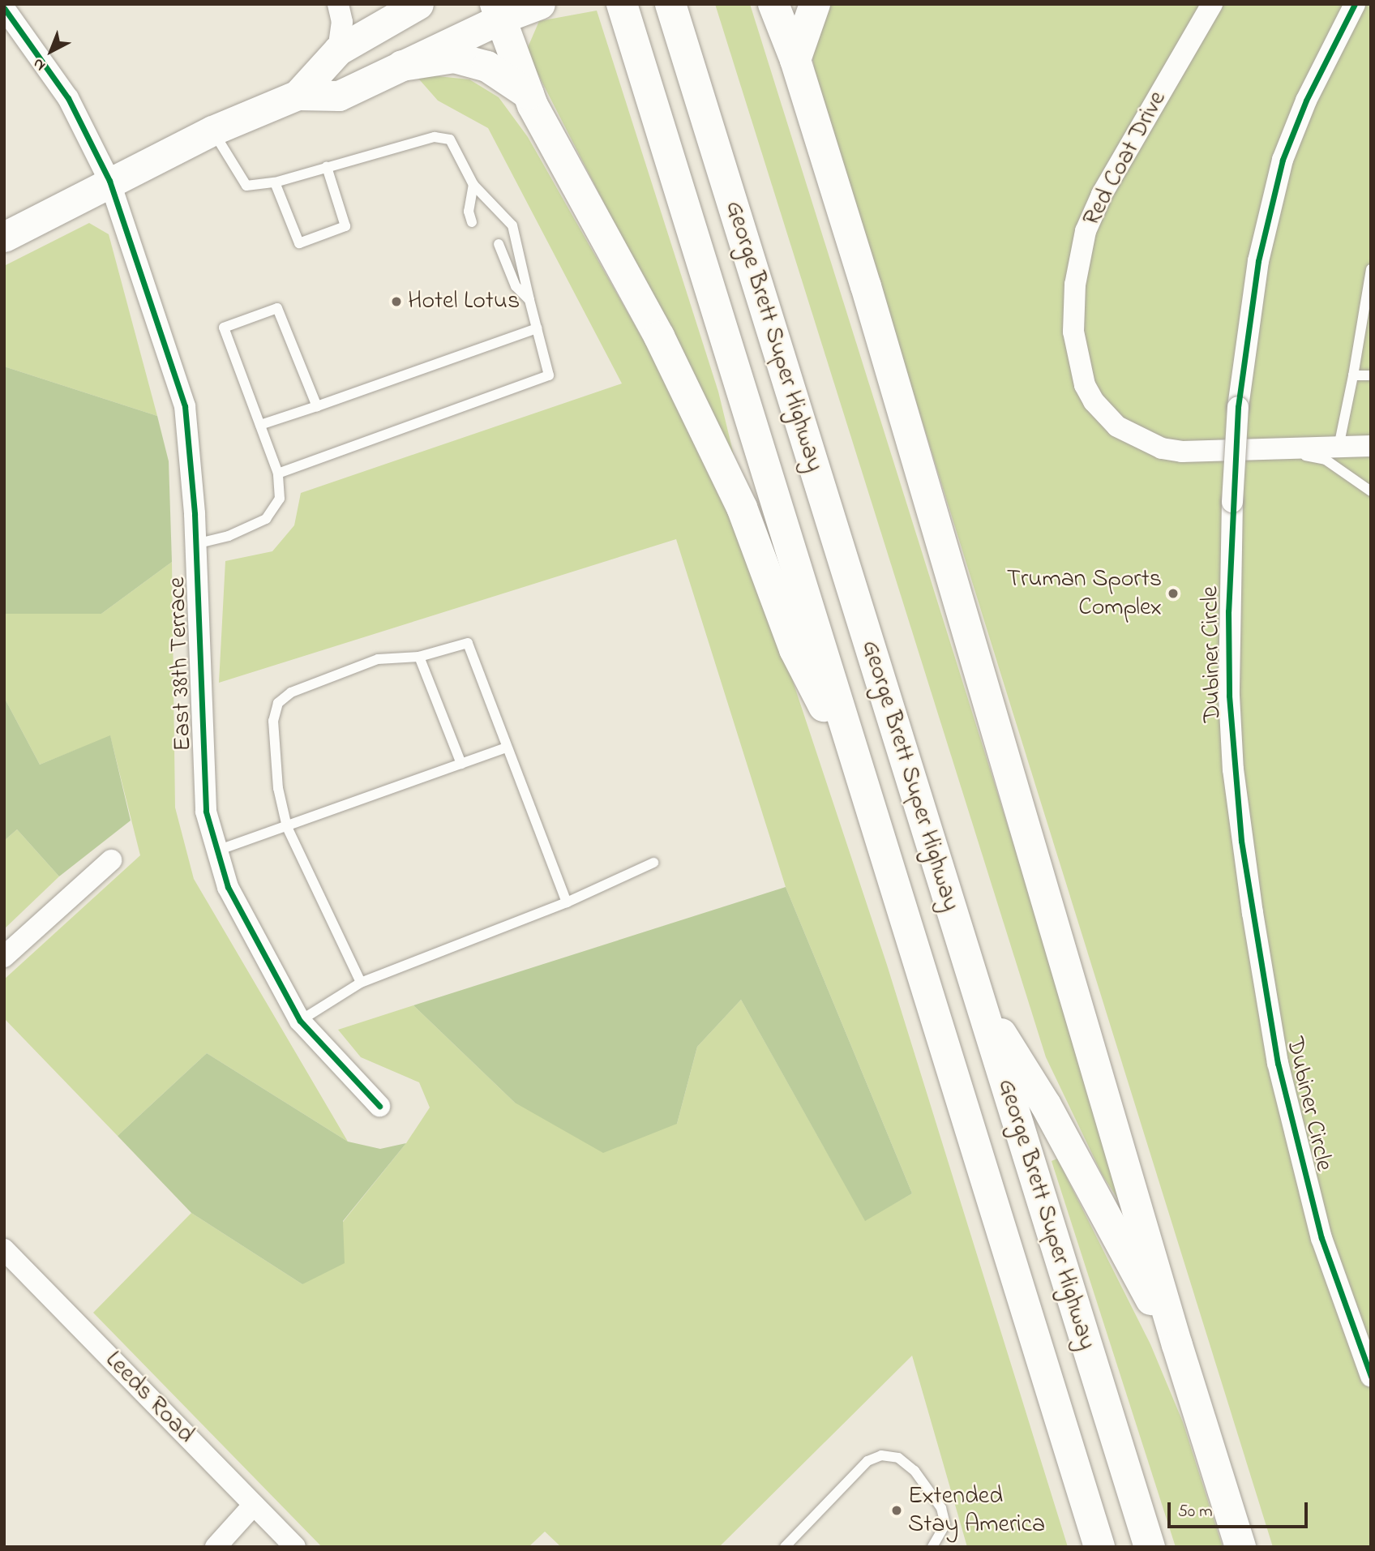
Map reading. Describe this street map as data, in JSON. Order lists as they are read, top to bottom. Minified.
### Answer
{"streets":{"highway":["George Brett Super Highway"],"street":["Red Coat Drive","Dubiner Circle","East 38th Terrace","Leeds Road"]},"places":["Hotel Lotus","Truman Sports Complex","Extended Stay America"],"scale_bar":"50 m","north":"bottom left"}
